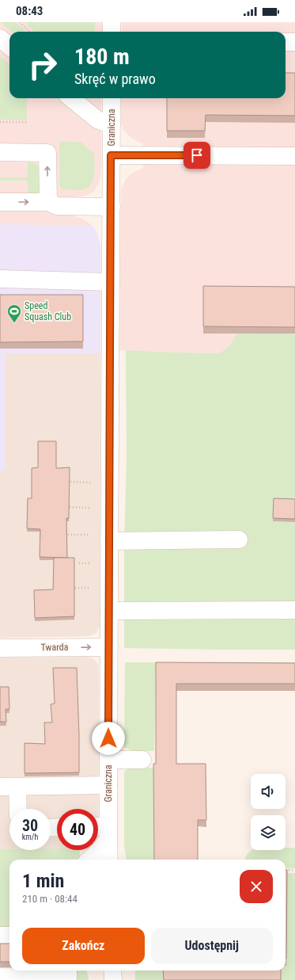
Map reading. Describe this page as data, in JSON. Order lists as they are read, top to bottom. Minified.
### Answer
{"streets":{"street":["Graniczna","Twarda"]},"crossings":[["Graniczna","Twarda"]],"places":{"sports":["Speed Squash Club"]},"page":{"status":"08:43","turn":["180 m","Skręć w prawo"],"speed":"30 km/h","limit":"40","heading":["1 min","210 m · 08:44"],"buttons":["Zakończ","Udostępnij"]}}
